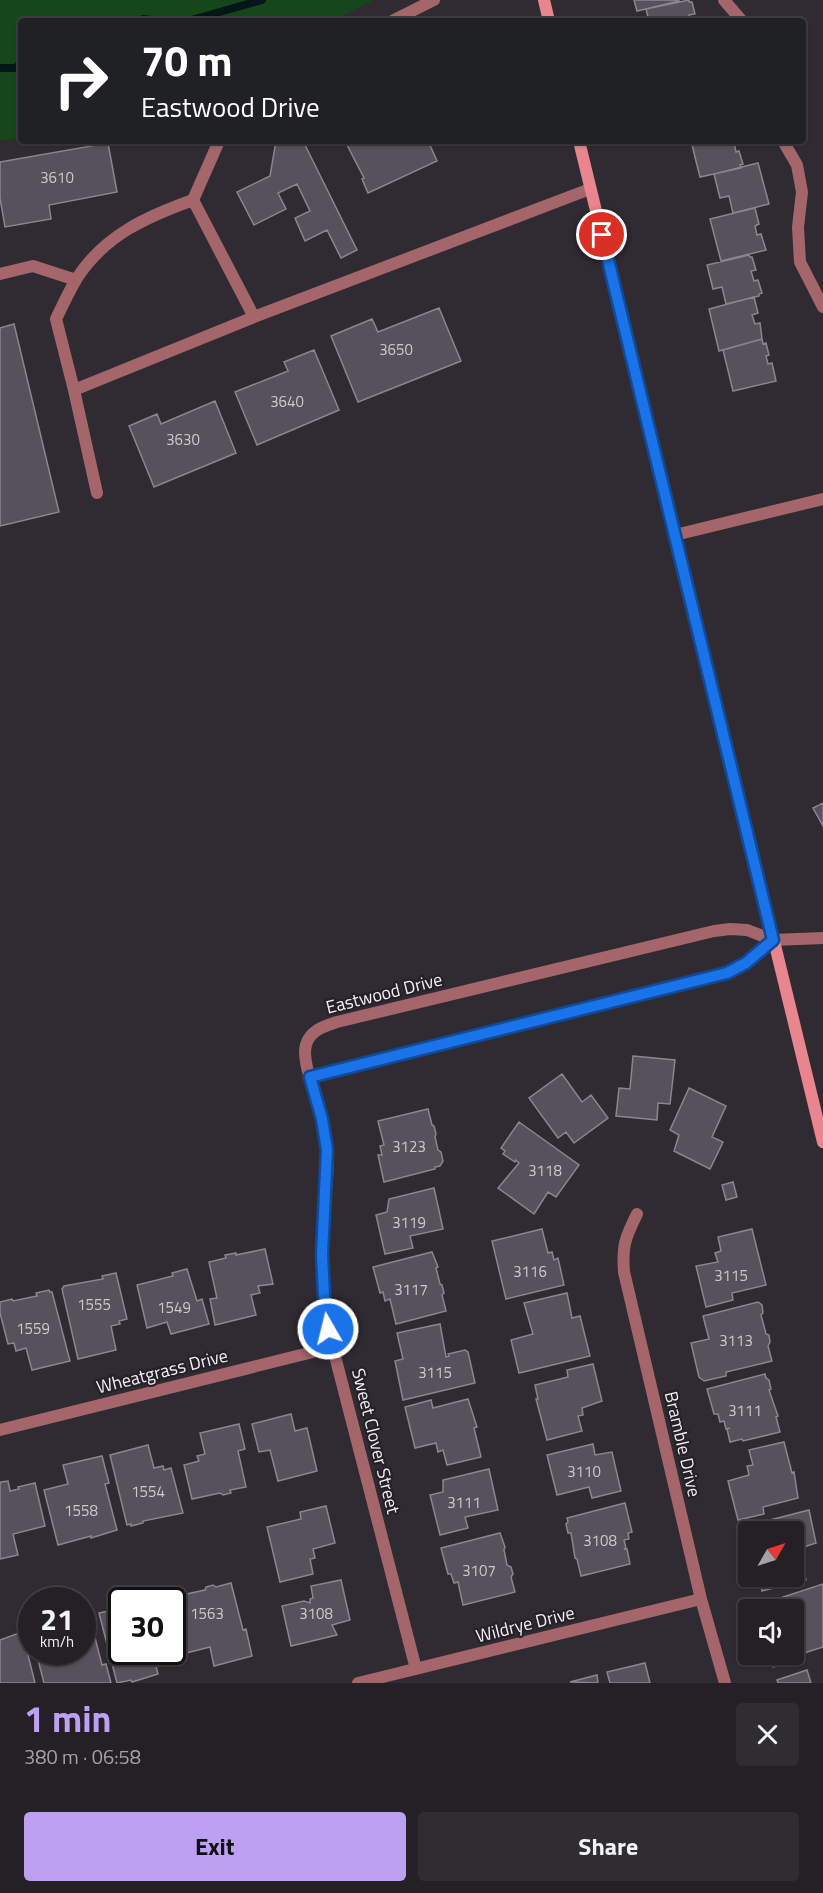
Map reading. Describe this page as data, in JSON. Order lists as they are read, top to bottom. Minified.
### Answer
{"streets":{"street":["Eastwood Drive","Wheatgrass Drive","Sweet Clover Street","Bramble Drive","Wildrye Drive"]},"crossings":[["Eastwood Drive","Sweet Clover Street"],["Wheatgrass Drive","Sweet Clover Street"],["Sweet Clover Street","Wildrye Drive"],["Bramble Drive","Wildrye Drive"]],"house_numbers":["3610","3650","3640","3630","3123","3118","3119","3116","3115","3117","1555","1549","1559","3113","3115","3111","3110","1554","3111","1558","3108","3107","1563","3108"],"north":"top right","page":{"turn":["70 m","Eastwood Drive"],"speed":"21 km/h","limit":"30","heading":["1 min","380 m · 06:58"],"buttons":["Exit","Share"]}}
